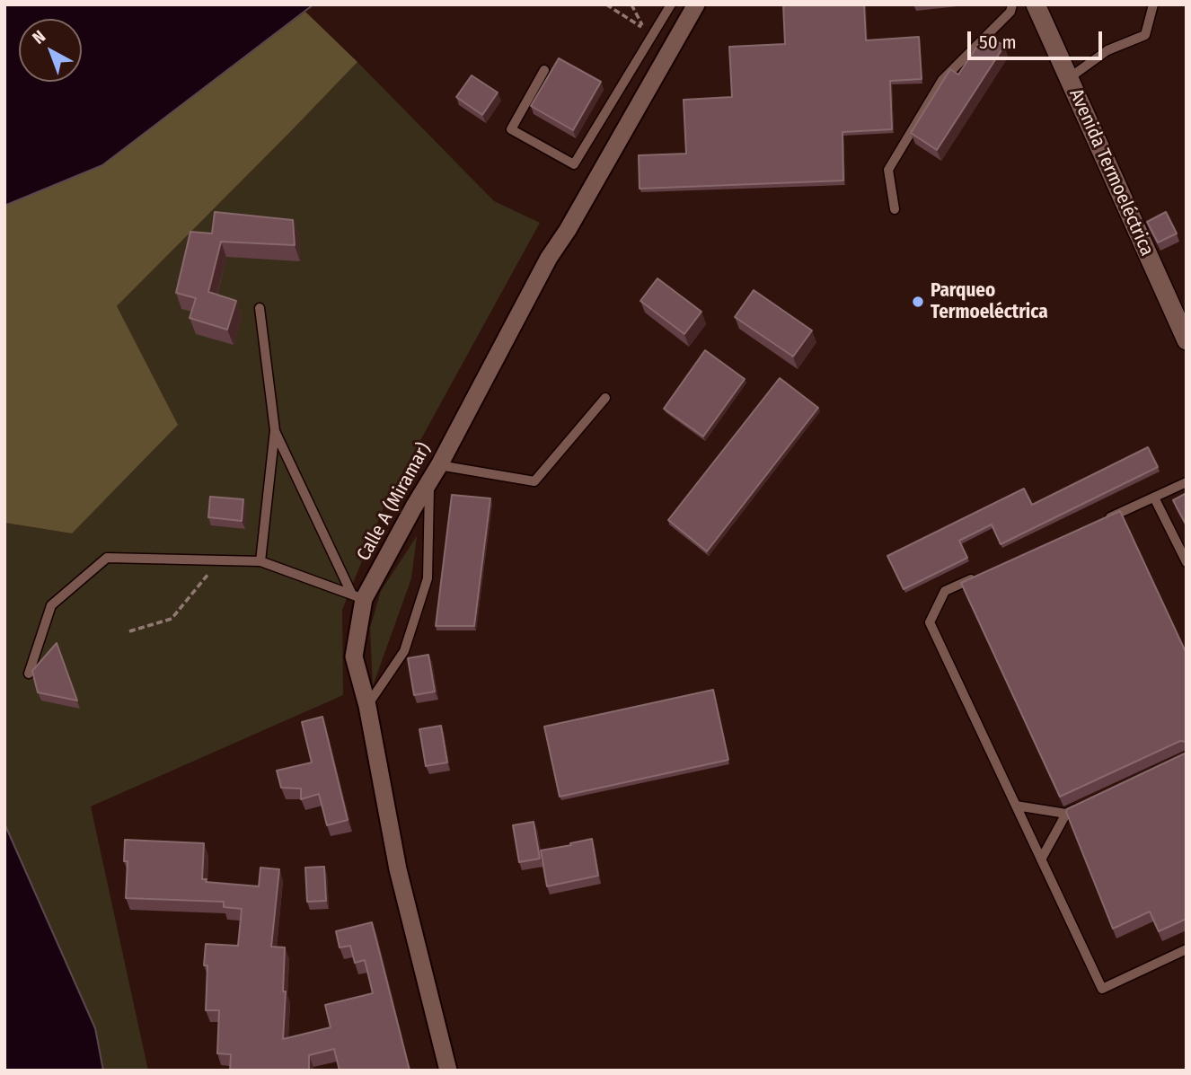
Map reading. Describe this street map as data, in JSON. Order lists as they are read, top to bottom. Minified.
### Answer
{"streets":{"main road":["Avenida Termoeléctrica"],"street":["Calle A (Miramar)"]},"places":["Parqueo Termoeléctrica"],"scale_bar":"50 m","north":"top left"}
